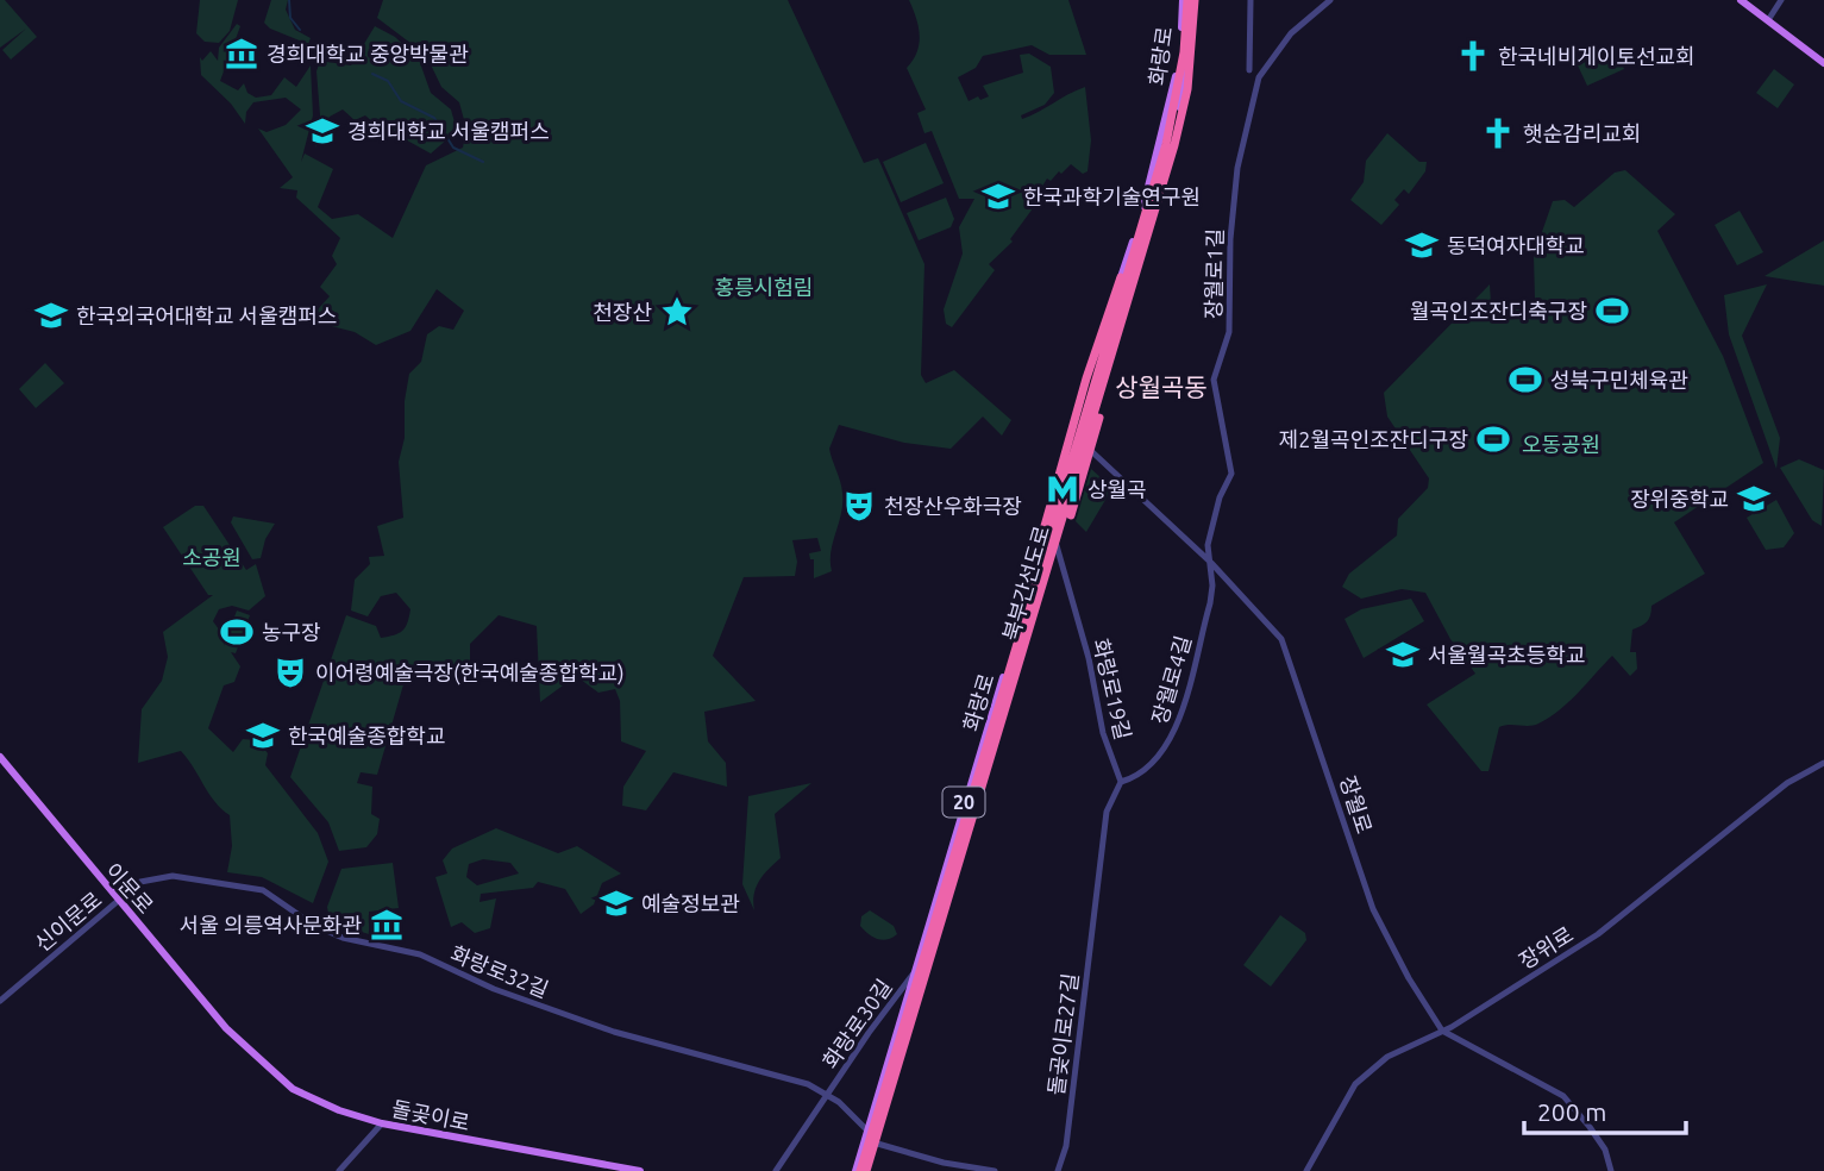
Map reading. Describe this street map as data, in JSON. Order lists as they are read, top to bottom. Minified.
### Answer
{"streets":{"highway":["북부간선도로"],"main road":["화랑로","20","장월로","이문로","돌곶이로"],"street":["장월로1길","장월로4길","화랑로19길","신이문로","장위로","화랑로32길","화랑로30길","돌곶이로27길"]},"crossings":[["화랑로","북부간선도로"],["화랑로","화랑로19길"],["화랑로","장월로"],["화랑로","화랑로32길"],["화랑로","화랑로30길"],["장월로1길","장월로4길"],["장월로1길","장월로"],["장월로4길","화랑로19길"],["장월로4길","장월로"],["장월로4길","돌곶이로27길"],["화랑로19길","돌곶이로27길"],["장월로","장위로"],["이문로","신이문로"],["이문로","화랑로32길"],["이문로","돌곶이로"],["신이문로","화랑로32길"],["화랑로32길","화랑로30길"]],"districts":["상월곡동"],"parks":["홍릉시험림","오동공원","소공원"],"places":{"museum":["경희대학교 중앙박물관","서울 의릉역사문화관"],"church":["한국네비게이토선교회","햇순감리교회"],"school or university":["경희대학교 서울캠퍼스","한국과학기술연구원","동덕여자대학교","한국외국어대학교 서울캠퍼스","장위중학교","서울월곡초등학교","한국예술종합학교","예술정보관"],"sports":["월곡인조잔디축구장","성북구민체육관","제2월곡인조잔디구장","농구장"],"place":["천장산"],"metro station":["상월곡"],"theatre":["천장산우화극장","이어령예술극장(한국예술종합학교)"]},"scale_bar":"200 m"}
